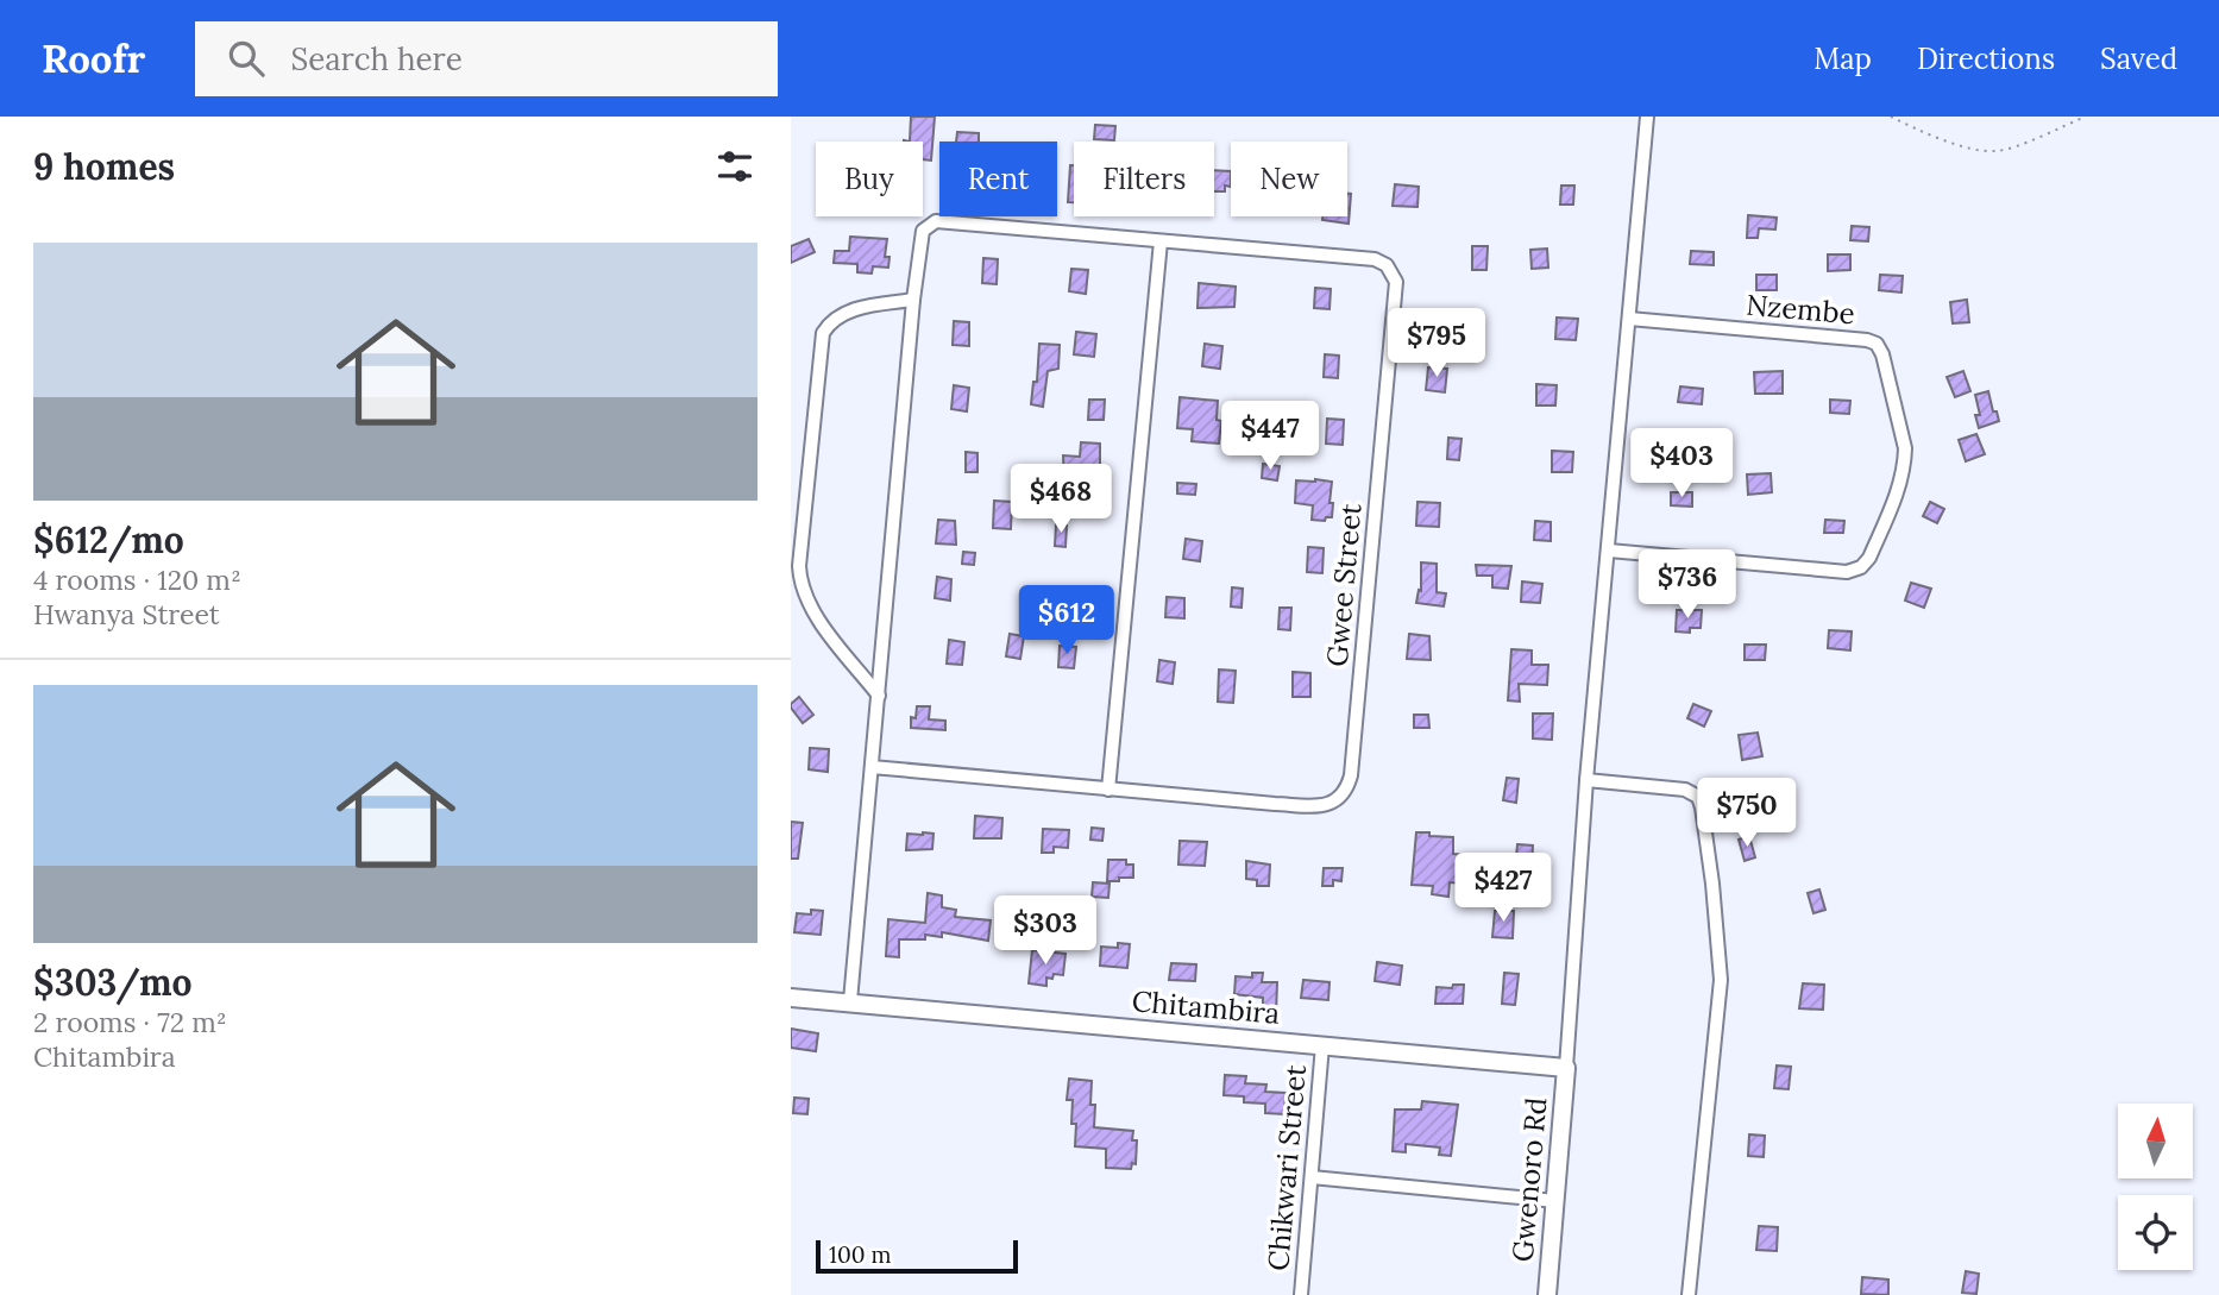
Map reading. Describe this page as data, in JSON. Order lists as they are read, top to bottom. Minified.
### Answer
{"streets":{"street":["Nzembe","Gwee Street","Chitambira","Chikwari Street","Gwenoro Rd"]},"crossings":[["Gwee Street","Chitambira"],["Chitambira","Chikwari Street"],["Chitambira","Gwenoro Rd"]],"scale_bar":"100 m","north":"top","page":{"header":"Roofr","search":"Search here","nav":["Map","Directions","Saved"],"heading":"9 homes","chip":["Buy","Rent","Filters","New"],"list":[{"name":"$612/mo","note":"4 rooms · 120 m² · Hwanya Street"},{"name":"$303/mo","note":"2 rooms · 72 m² · Chitambira"}],"price":["$795","$447","$403","$468","$736","$612","$750","$427","$303"],"scale":"100 m"}}
